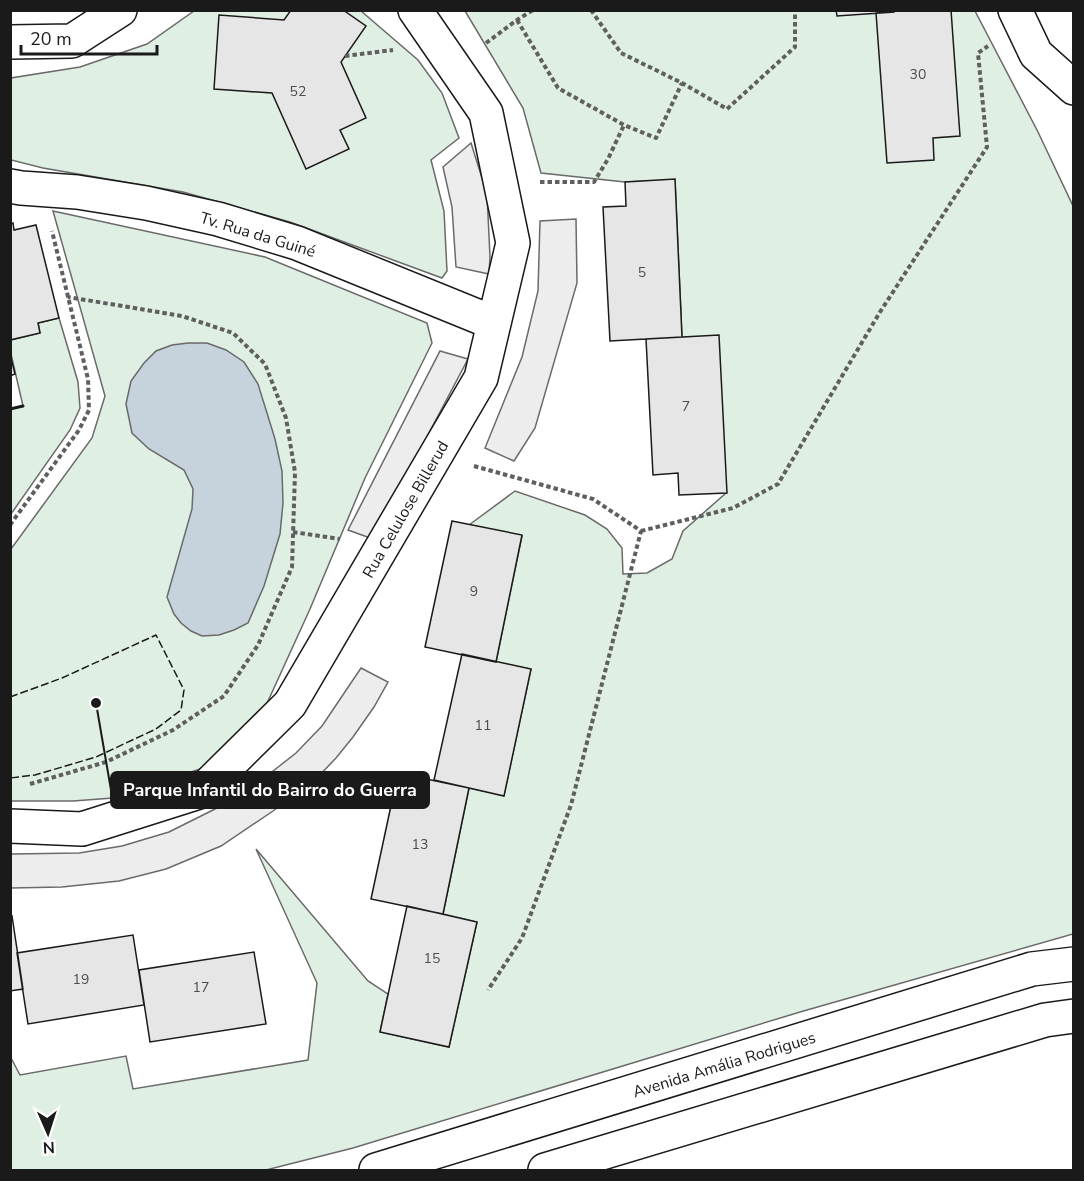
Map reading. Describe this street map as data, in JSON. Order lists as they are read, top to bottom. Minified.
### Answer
{"streets":{"street":["Tv. Rua da Guiné","Rua Celulose Billerud","Avenida Amália Rodrigues"]},"crossings":[["Tv. Rua da Guiné","Rua Celulose Billerud"]],"places":["Parque Infantil do Bairro do Guerra"],"house_numbers":["30","52","5","7","9","11","13","15","19","17"],"scale_bar":"20 m","north":"bottom"}
